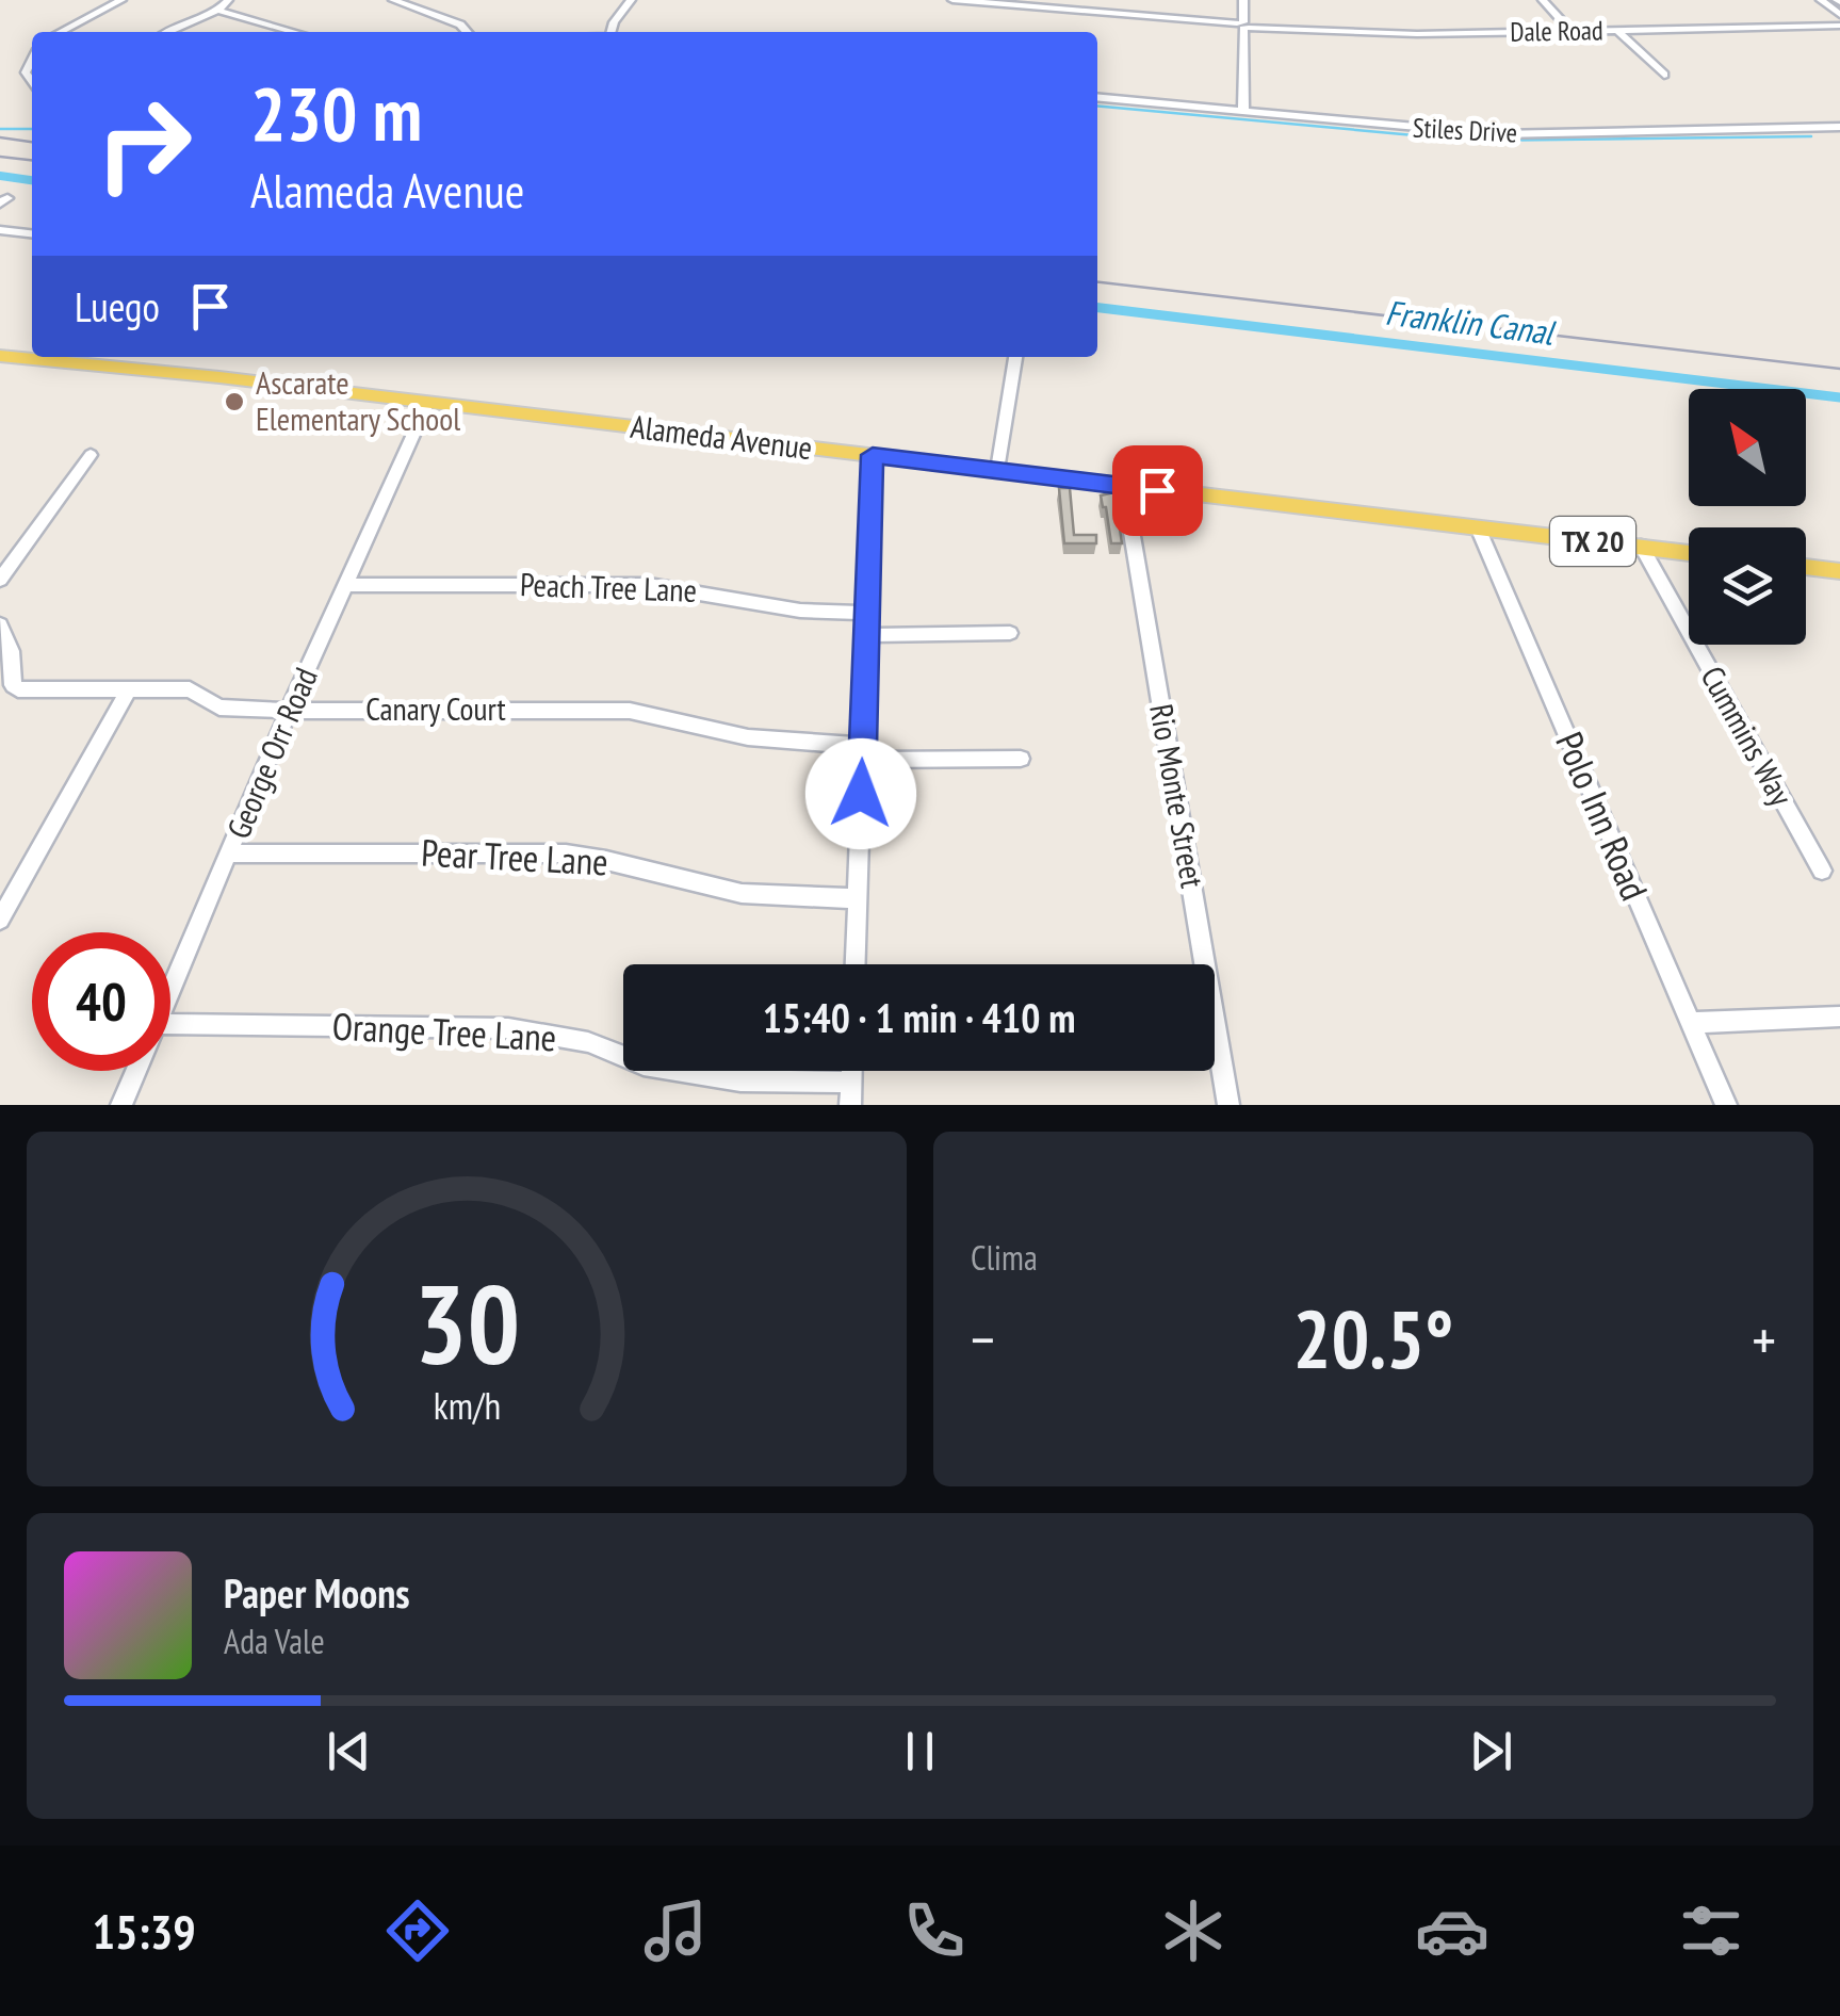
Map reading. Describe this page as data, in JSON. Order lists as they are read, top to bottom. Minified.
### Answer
{"streets":{"main road":["Alameda Avenue","TX 20"],"street":["Dale Road","Stiles Drive","Peach Tree Lane","Canary Court","Cummins Way","George Orr Road","Rio Monte Street","Polo Inn Road","Pear Tree Lane","Orange Tree Lane"]},"crossings":[["Alameda Avenue","Cummins Way"],["Alameda Avenue","George Orr Road"],["Alameda Avenue","Rio Monte Street"],["Alameda Avenue","Polo Inn Road"],["Peach Tree Lane","George Orr Road"],["Canary Court","George Orr Road"],["George Orr Road","Pear Tree Lane"]],"water":["Franklin Canal"],"places":["Ascarate Elementary School"],"north":"top left","page":{"turn":["230 m","Alameda Avenue"],"then":"Luego","limit":"40","trip":"15:40 · 1 min · 410 m","tile":"Clima","heat":["−","20.5°","+"],"song":["Paper Moons","Ada Vale"],"tabs":"15:39","gauge":["30","km/h"]}}
